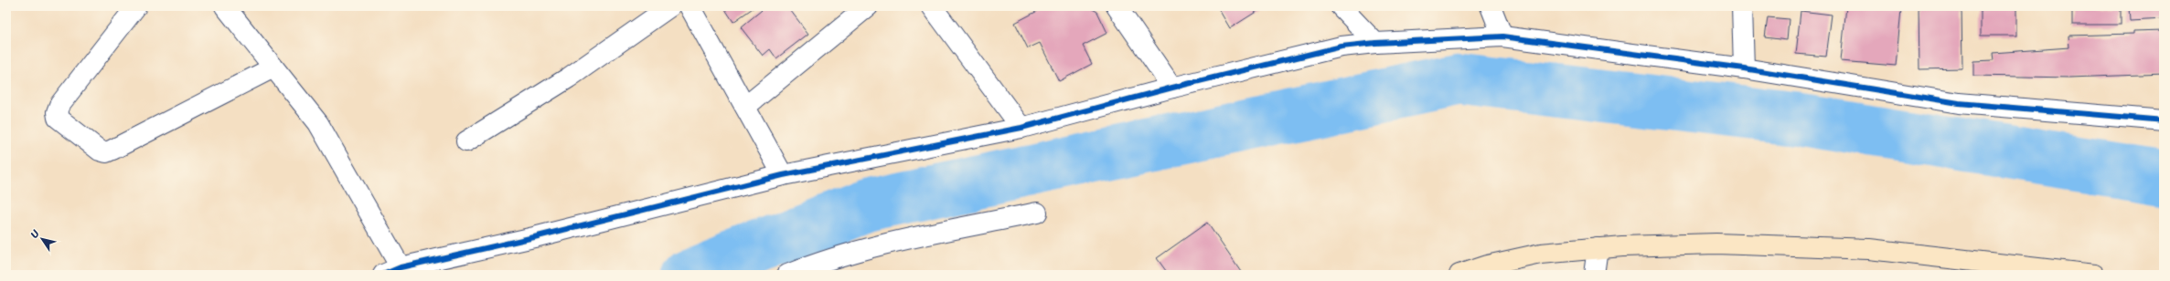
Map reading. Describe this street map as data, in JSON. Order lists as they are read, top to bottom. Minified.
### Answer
{"north":"top left"}
